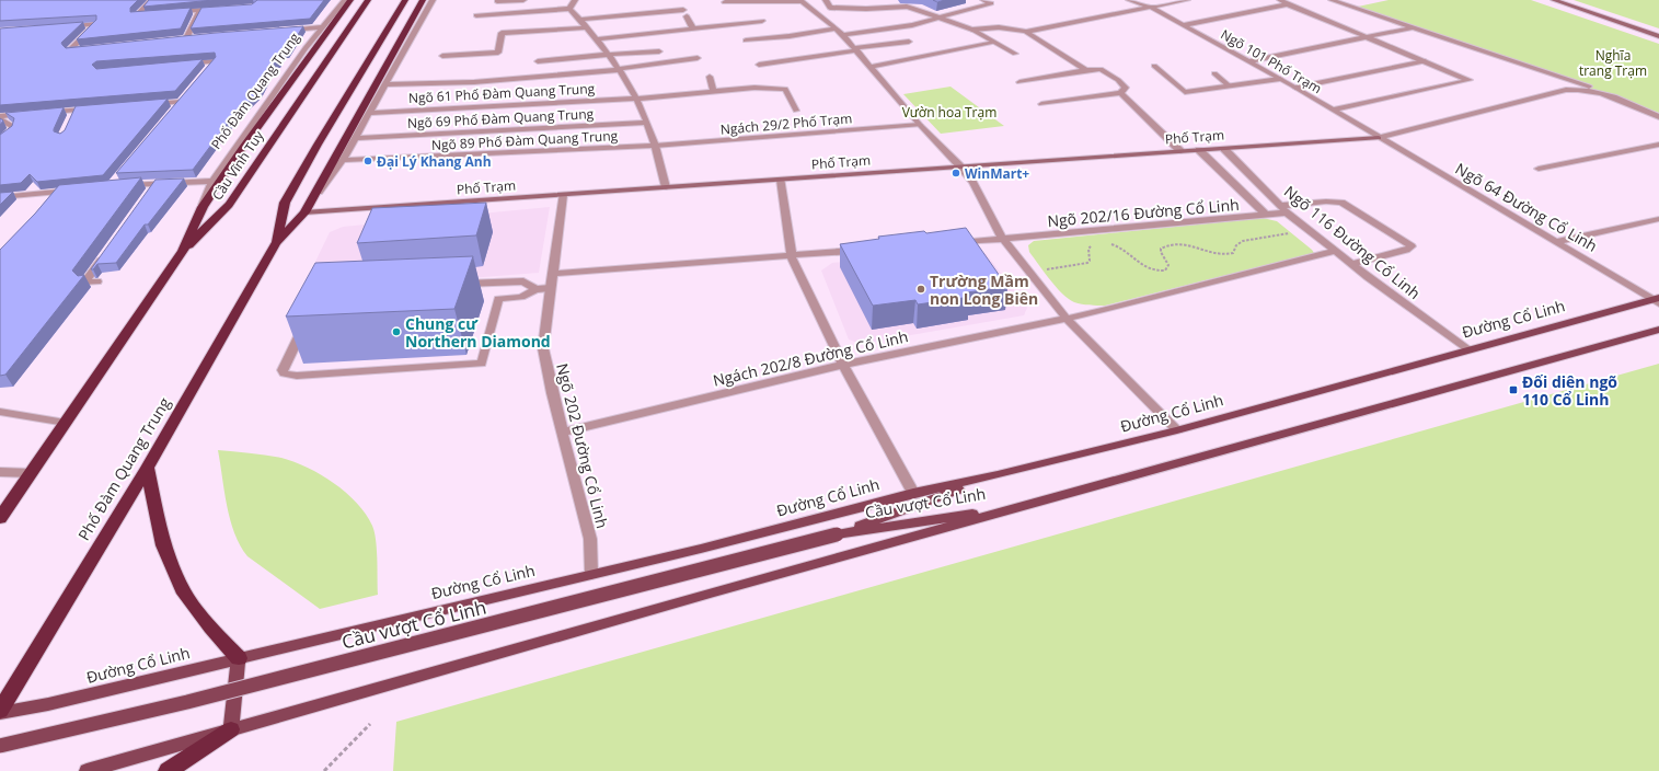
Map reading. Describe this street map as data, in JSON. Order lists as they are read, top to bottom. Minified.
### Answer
{"streets":{"highway":["Phố Đàm Quang Trung","Cầu Vĩnh Tuy"],"main road":["Đường Cổ Linh","Cầu vượt Cổ Linh"],"street":["Ngõ 101 Phố Trạm","Ngõ 61 Phố Đàm Quang Trung","Ngõ 69 Phố Đàm Quang Trung","Ngách 29/2 Phố Trạm","Phố Trạm","Ngõ 89 Phố Đàm Quang Trung","Ngõ 64 Đường Cổ Linh","Ngõ 202/16 Đường Cổ Linh","Ngõ 116 Đường Cổ Linh","Ngách 202/8 Đường Cổ Linh","Ngõ 202 Đường Cổ Linh"]},"crossings":[["Ngõ 101 Phố Trạm","Phố Trạm"],["Ngõ 101 Phố Trạm","Ngõ 64 Đường Cổ Linh"],["Phố Đàm Quang Trung","Cầu Vĩnh Tuy"],["Phố Đàm Quang Trung","Đường Cổ Linh"],["Ngách 29/2 Phố Trạm","Ngõ 89 Phố Đàm Quang Trung"],["Phố Trạm","Ngõ 64 Đường Cổ Linh"],["Phố Trạm","Ngõ 116 Đường Cổ Linh"],["Phố Trạm","Ngõ 202 Đường Cổ Linh"],["Ngõ 64 Đường Cổ Linh","Đường Cổ Linh"],["Ngõ 202/16 Đường Cổ Linh","Ngõ 116 Đường Cổ Linh"],["Ngõ 116 Đường Cổ Linh","Đường Cổ Linh"],["Ngõ 116 Đường Cổ Linh","Ngách 202/8 Đường Cổ Linh"],["Đường Cổ Linh","Ngõ 202 Đường Cổ Linh"],["Đường Cổ Linh","Cầu vượt Cổ Linh"],["Ngách 202/8 Đường Cổ Linh","Ngõ 202 Đường Cổ Linh"]],"parks":["Nghĩa trang Trạm","Vườn hoa Trạm"],"places":{"other":["Đại Lý Khang Anh","WinMart+","Trường Mầm non Long Biên","Chung cư Northern Diamond"],"transit":["Đối diện ngõ 110 Cổ Linh"]}}
